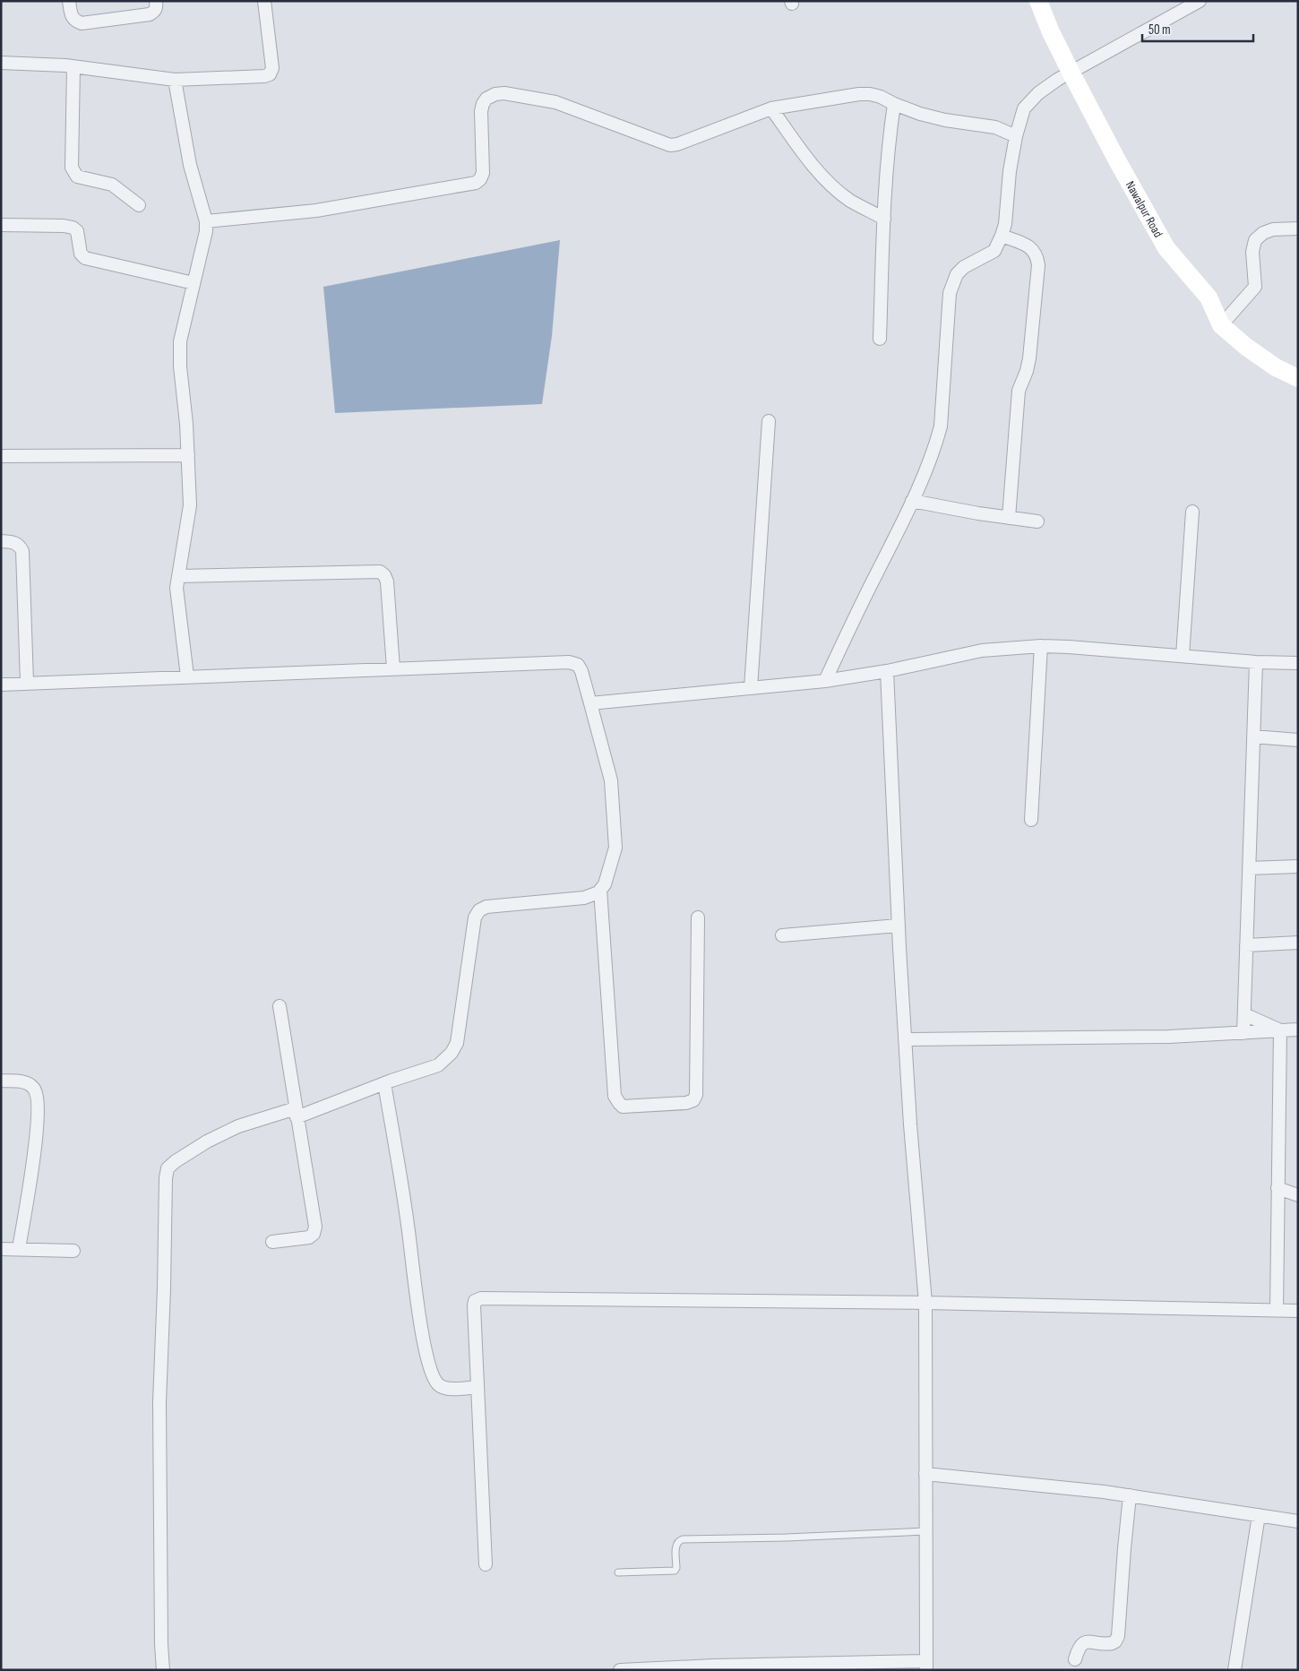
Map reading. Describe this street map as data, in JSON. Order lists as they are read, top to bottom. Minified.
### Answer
{"streets":{"street":["Nawalpur Road"]},"scale_bar":"50 m"}
